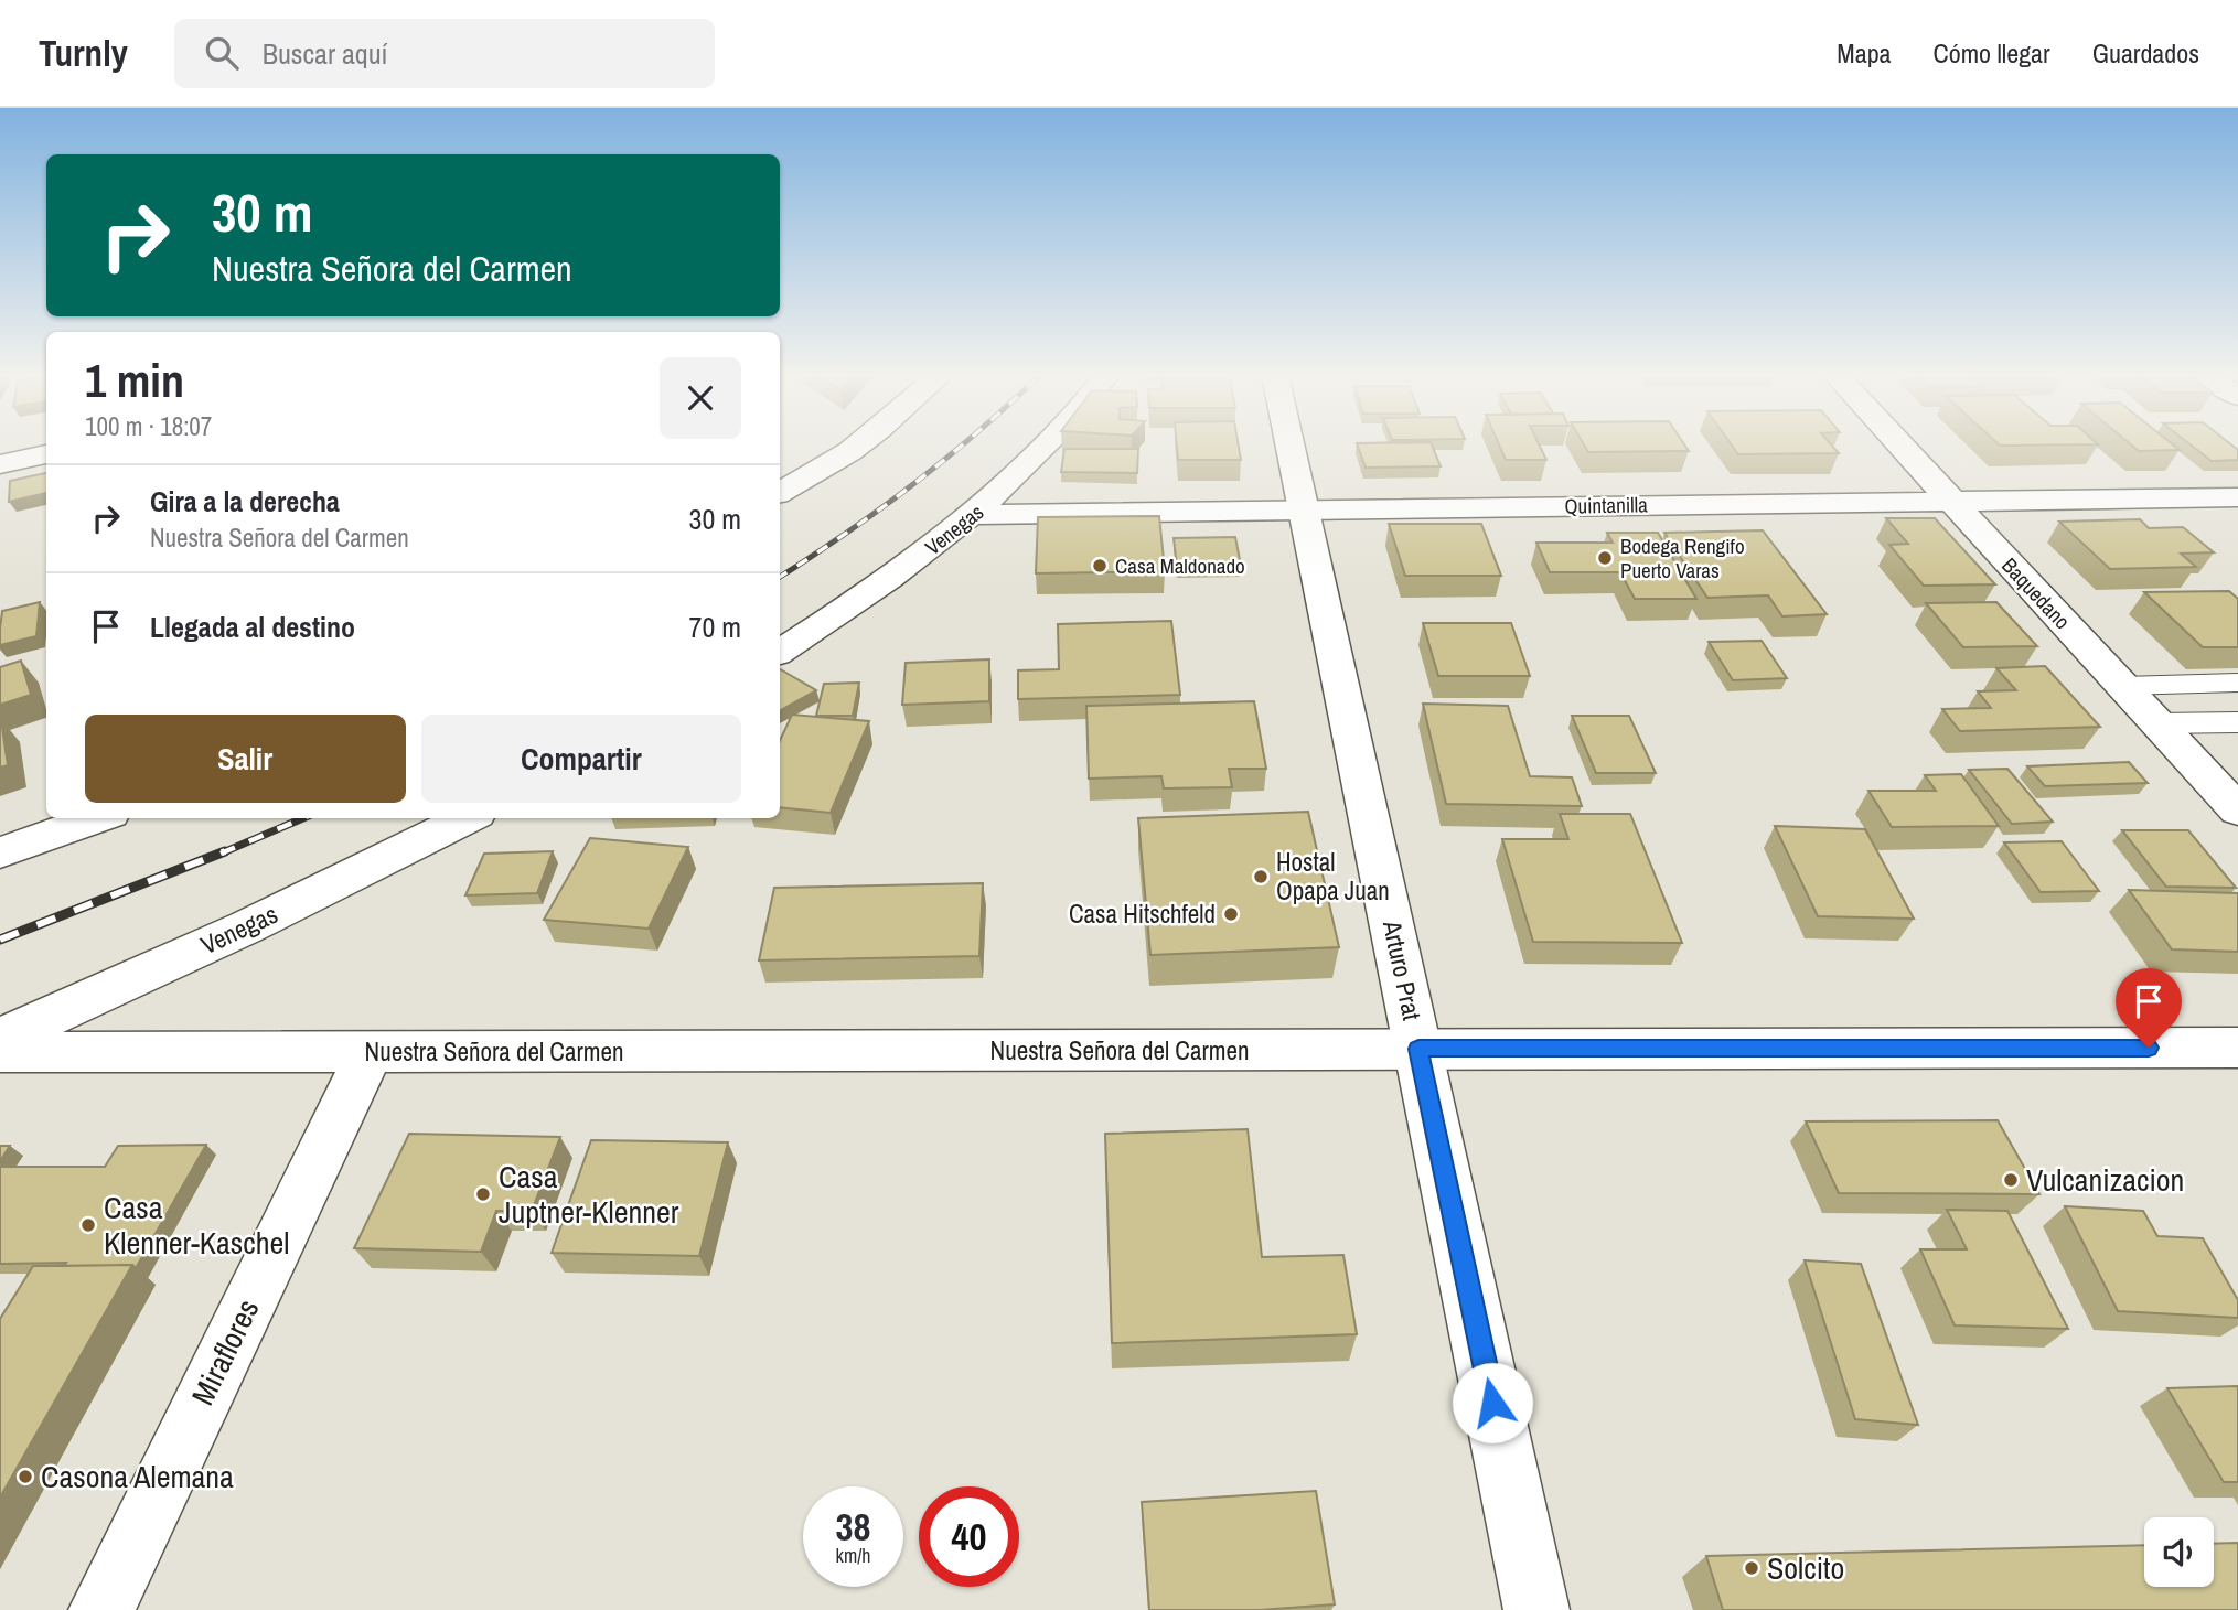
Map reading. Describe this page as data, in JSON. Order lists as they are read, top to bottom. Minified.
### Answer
{"streets":{"street":["Quintanilla","Venegas","Baquedano","Arturo Prat","Nuestra Señora del Carmen","Miraflores"]},"crossings":[["Quintanilla","Venegas"],["Quintanilla","Baquedano"],["Quintanilla","Arturo Prat"],["Arturo Prat","Nuestra Señora del Carmen"],["Nuestra Señora del Carmen","Miraflores"]],"places":["Bodega Rengifo Puerto Varas","Casa Maldonado","Hostal Opapa Juan","Casa Hitschfeld","Vulcanizacion","Casa Juptner-Klenner","Casa Klenner-Kaschel","Casona Alemana","Solcito"],"page":{"header":"Turnly","search":"Buscar aquí","nav":["Mapa","Cómo llegar","Guardados"],"turn":["30 m","Nuestra Señora del Carmen"],"heading":["1 min","100 m · 18:07"],"list":[{"name":"Gira a la derecha","note":"Nuestra Señora del Carmen","value":"30 m"},{"name":"Llegada al destino","value":"70 m"}],"buttons":["Salir","Compartir"],"speed":"38 km/h","limit":"40"}}
